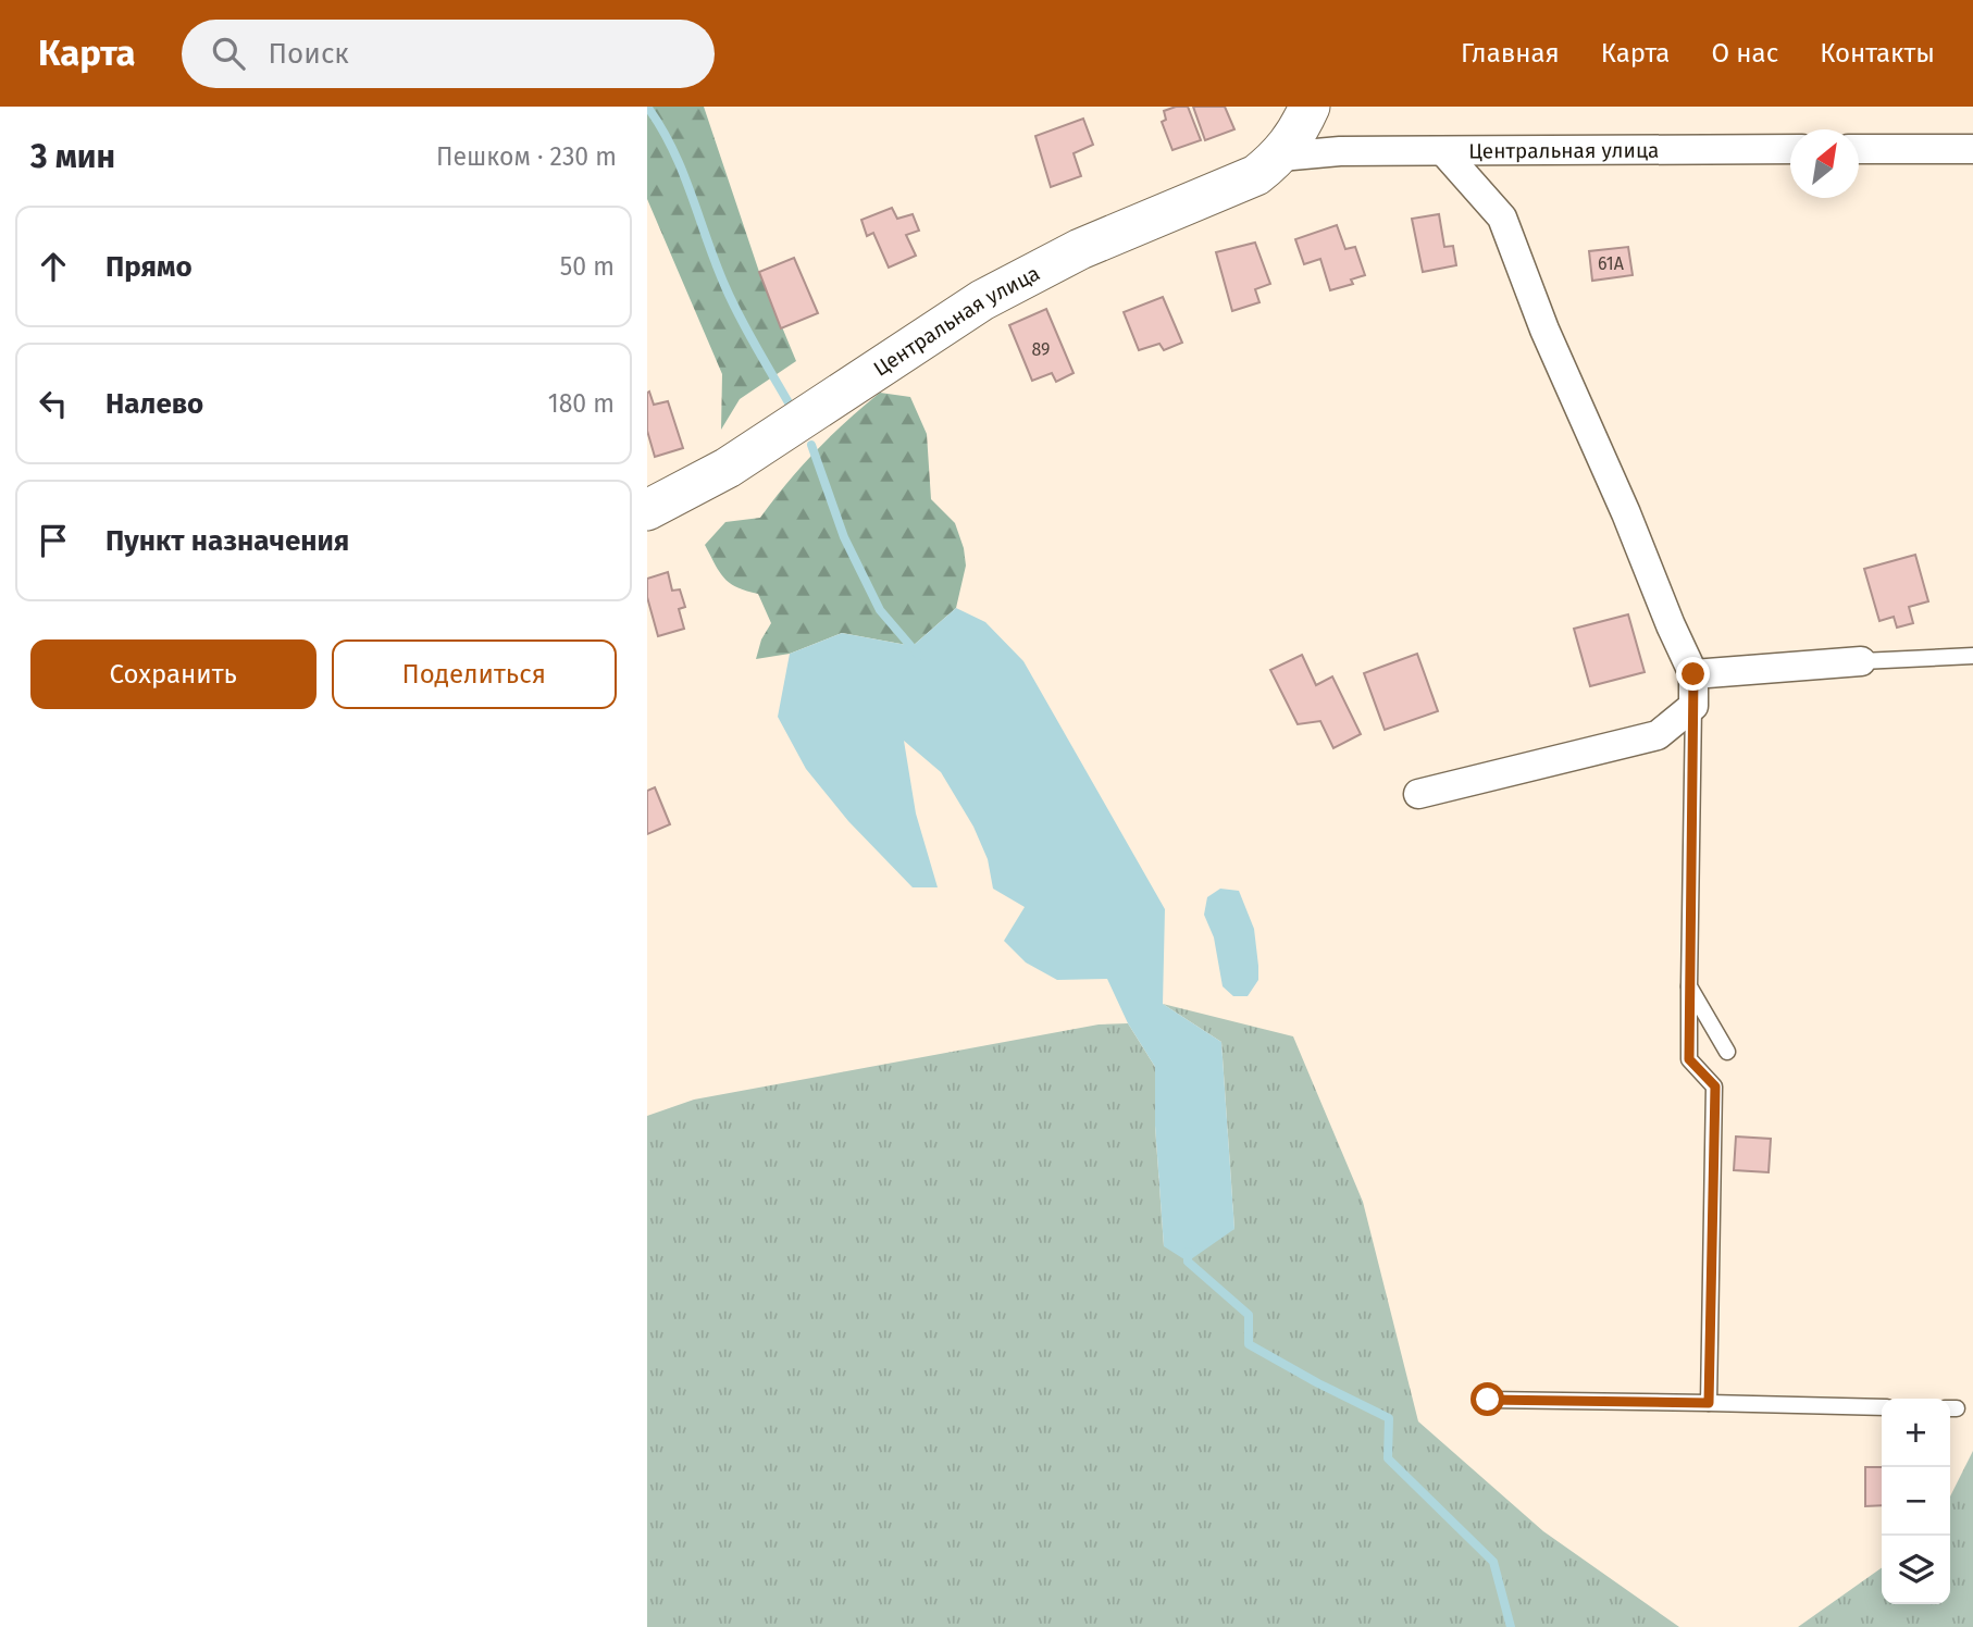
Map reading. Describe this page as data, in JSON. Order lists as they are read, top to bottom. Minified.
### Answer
{"streets":{"street":["Центральная улица"]},"house_numbers":["61А","89"],"north":"top right","page":{"header":"Карта","search":"Поиск","nav":["Главная","Карта","О нас","Контакты"],"heading":["3 мин","Пешком · 230 m"],"list":[["Прямо","50 m"],["Налево","180 m"],"Пункт назначения"],"buttons":["Сохранить","Поделиться"],"map_buttons":["+","−"]}}
